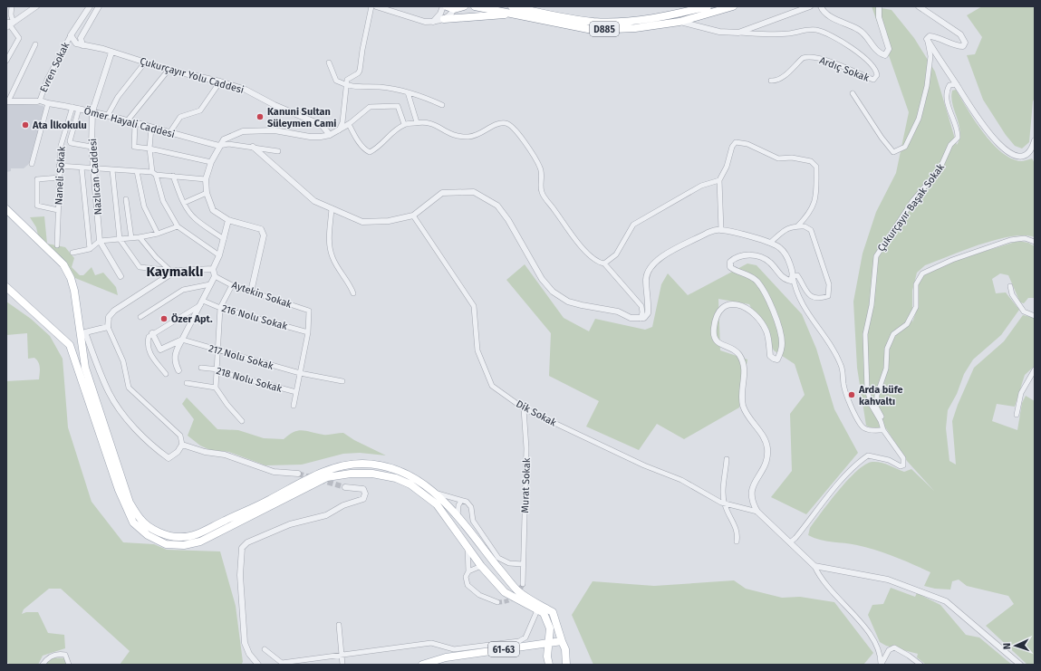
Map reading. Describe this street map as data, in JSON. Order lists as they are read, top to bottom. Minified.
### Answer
{"streets":{"main road":["D885","61-63"],"street":["Evren Sokak","Ardıç Sokak","Çukurçayır Yolu Caddesi","Ömer Hayali Caddesi","Naneli Sokak","Nazlıcan Caddesi","Çukurçayır Başak Sokak","Aytekin Sokak","216 Nolu Sokak","217 Nolu Sokak","218 Nolu Sokak","Dik Sokak","Murat Sokak"]},"crossings":[["Evren Sokak","Çukurçayır Yolu Caddesi"],["Evren Sokak","Ömer Hayali Caddesi"],["Çukurçayır Yolu Caddesi","Nazlıcan Caddesi"],["Ömer Hayali Caddesi","Naneli Sokak"],["Ömer Hayali Caddesi","Nazlıcan Caddesi"],["Aytekin Sokak","216 Nolu Sokak"],["Dik Sokak","Murat Sokak"]],"districts":["Kaymaklı"],"places":["Kanuni Sultan Süleymen Cami","Ata İlkokulu","Özer Apt.","Arda büfe kahvaltı"],"north":"left"}
